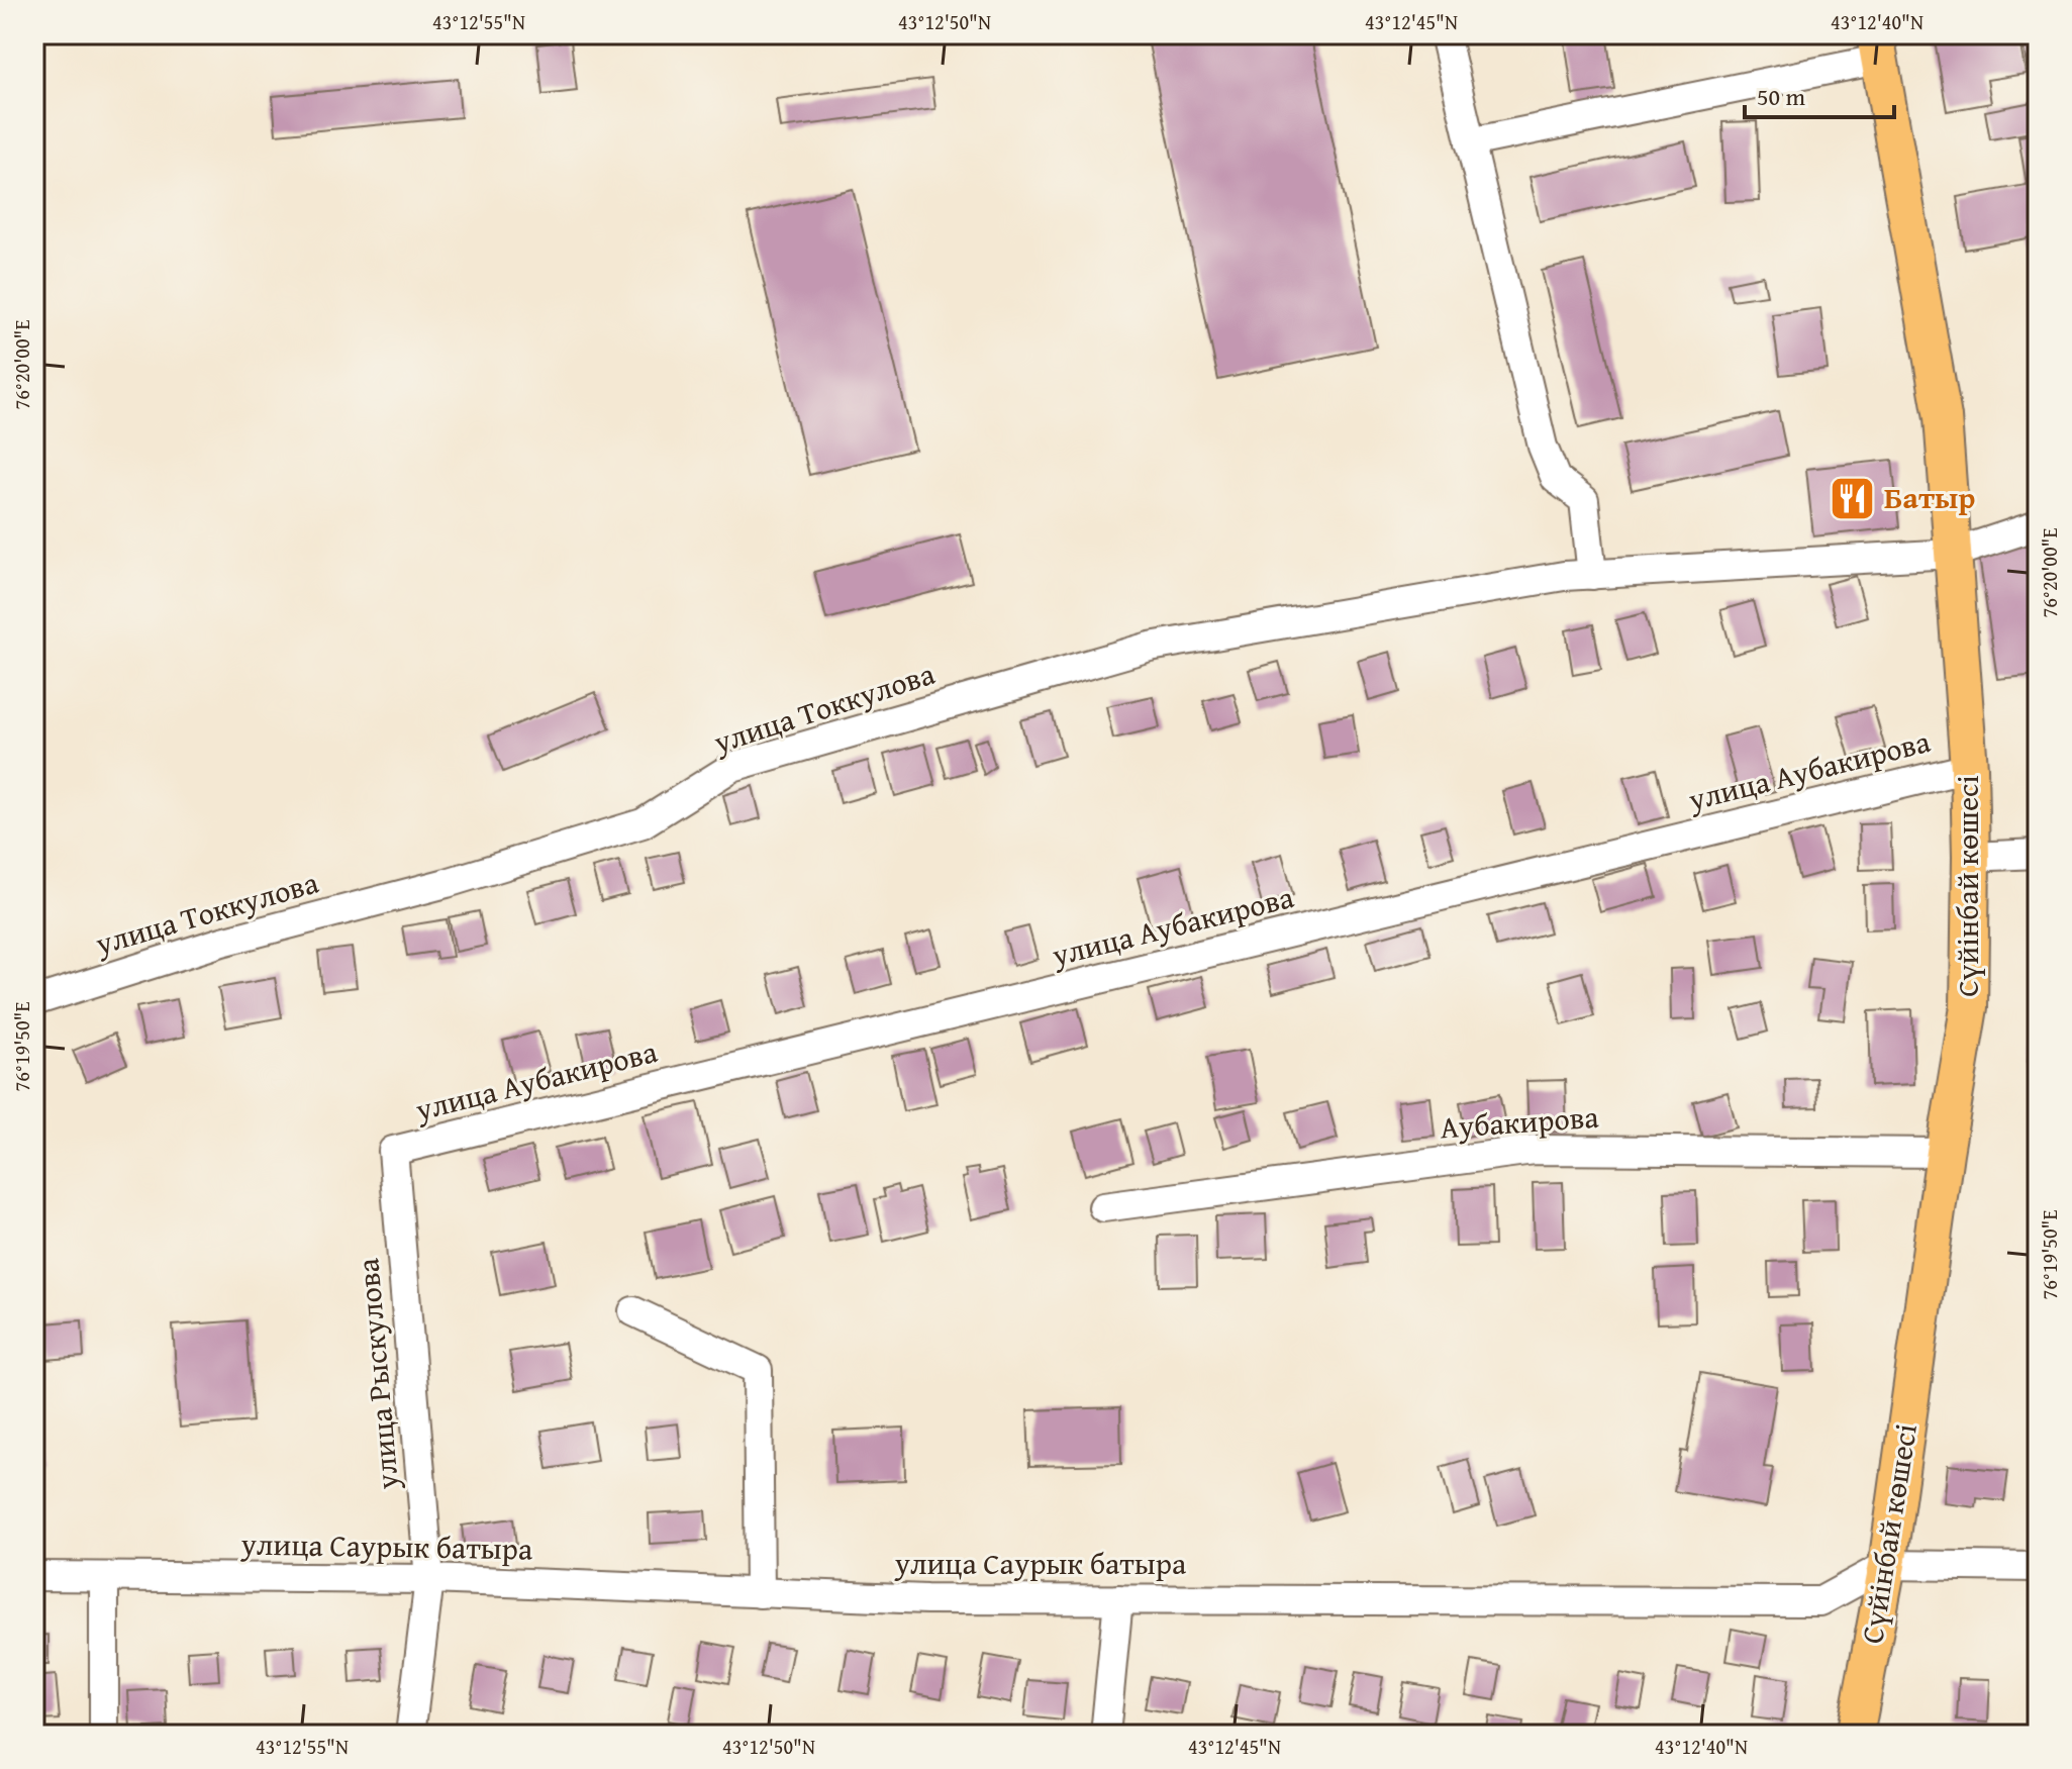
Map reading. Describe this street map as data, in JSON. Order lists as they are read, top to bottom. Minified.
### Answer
{"streets":{"main road":["Сүйінбай көшесі"],"street":["улица Токкулова","улица Аубакирова","Аубакирова","улица Рыскулова","улица Саурык батыра"]},"crossings":[["улица Токкулова","Сүйінбай көшесі"],["улица Аубакирова","Сүйінбай көшесі"],["улица Аубакирова","улица Рыскулова"],["Сүйінбай көшесі","Аубакирова"],["Сүйінбай көшесі","улица Саурык батыра"],["улица Рыскулова","улица Саурык батыра"]],"places":{"restaurant":["Батыр"]},"scale_bar":"50 m","coordinates":["43°12'55\"N","43°12'50\"N","43°12'45\"N","43°12'40\"N","76°20'00\"E","76°19'50\"E"]}
